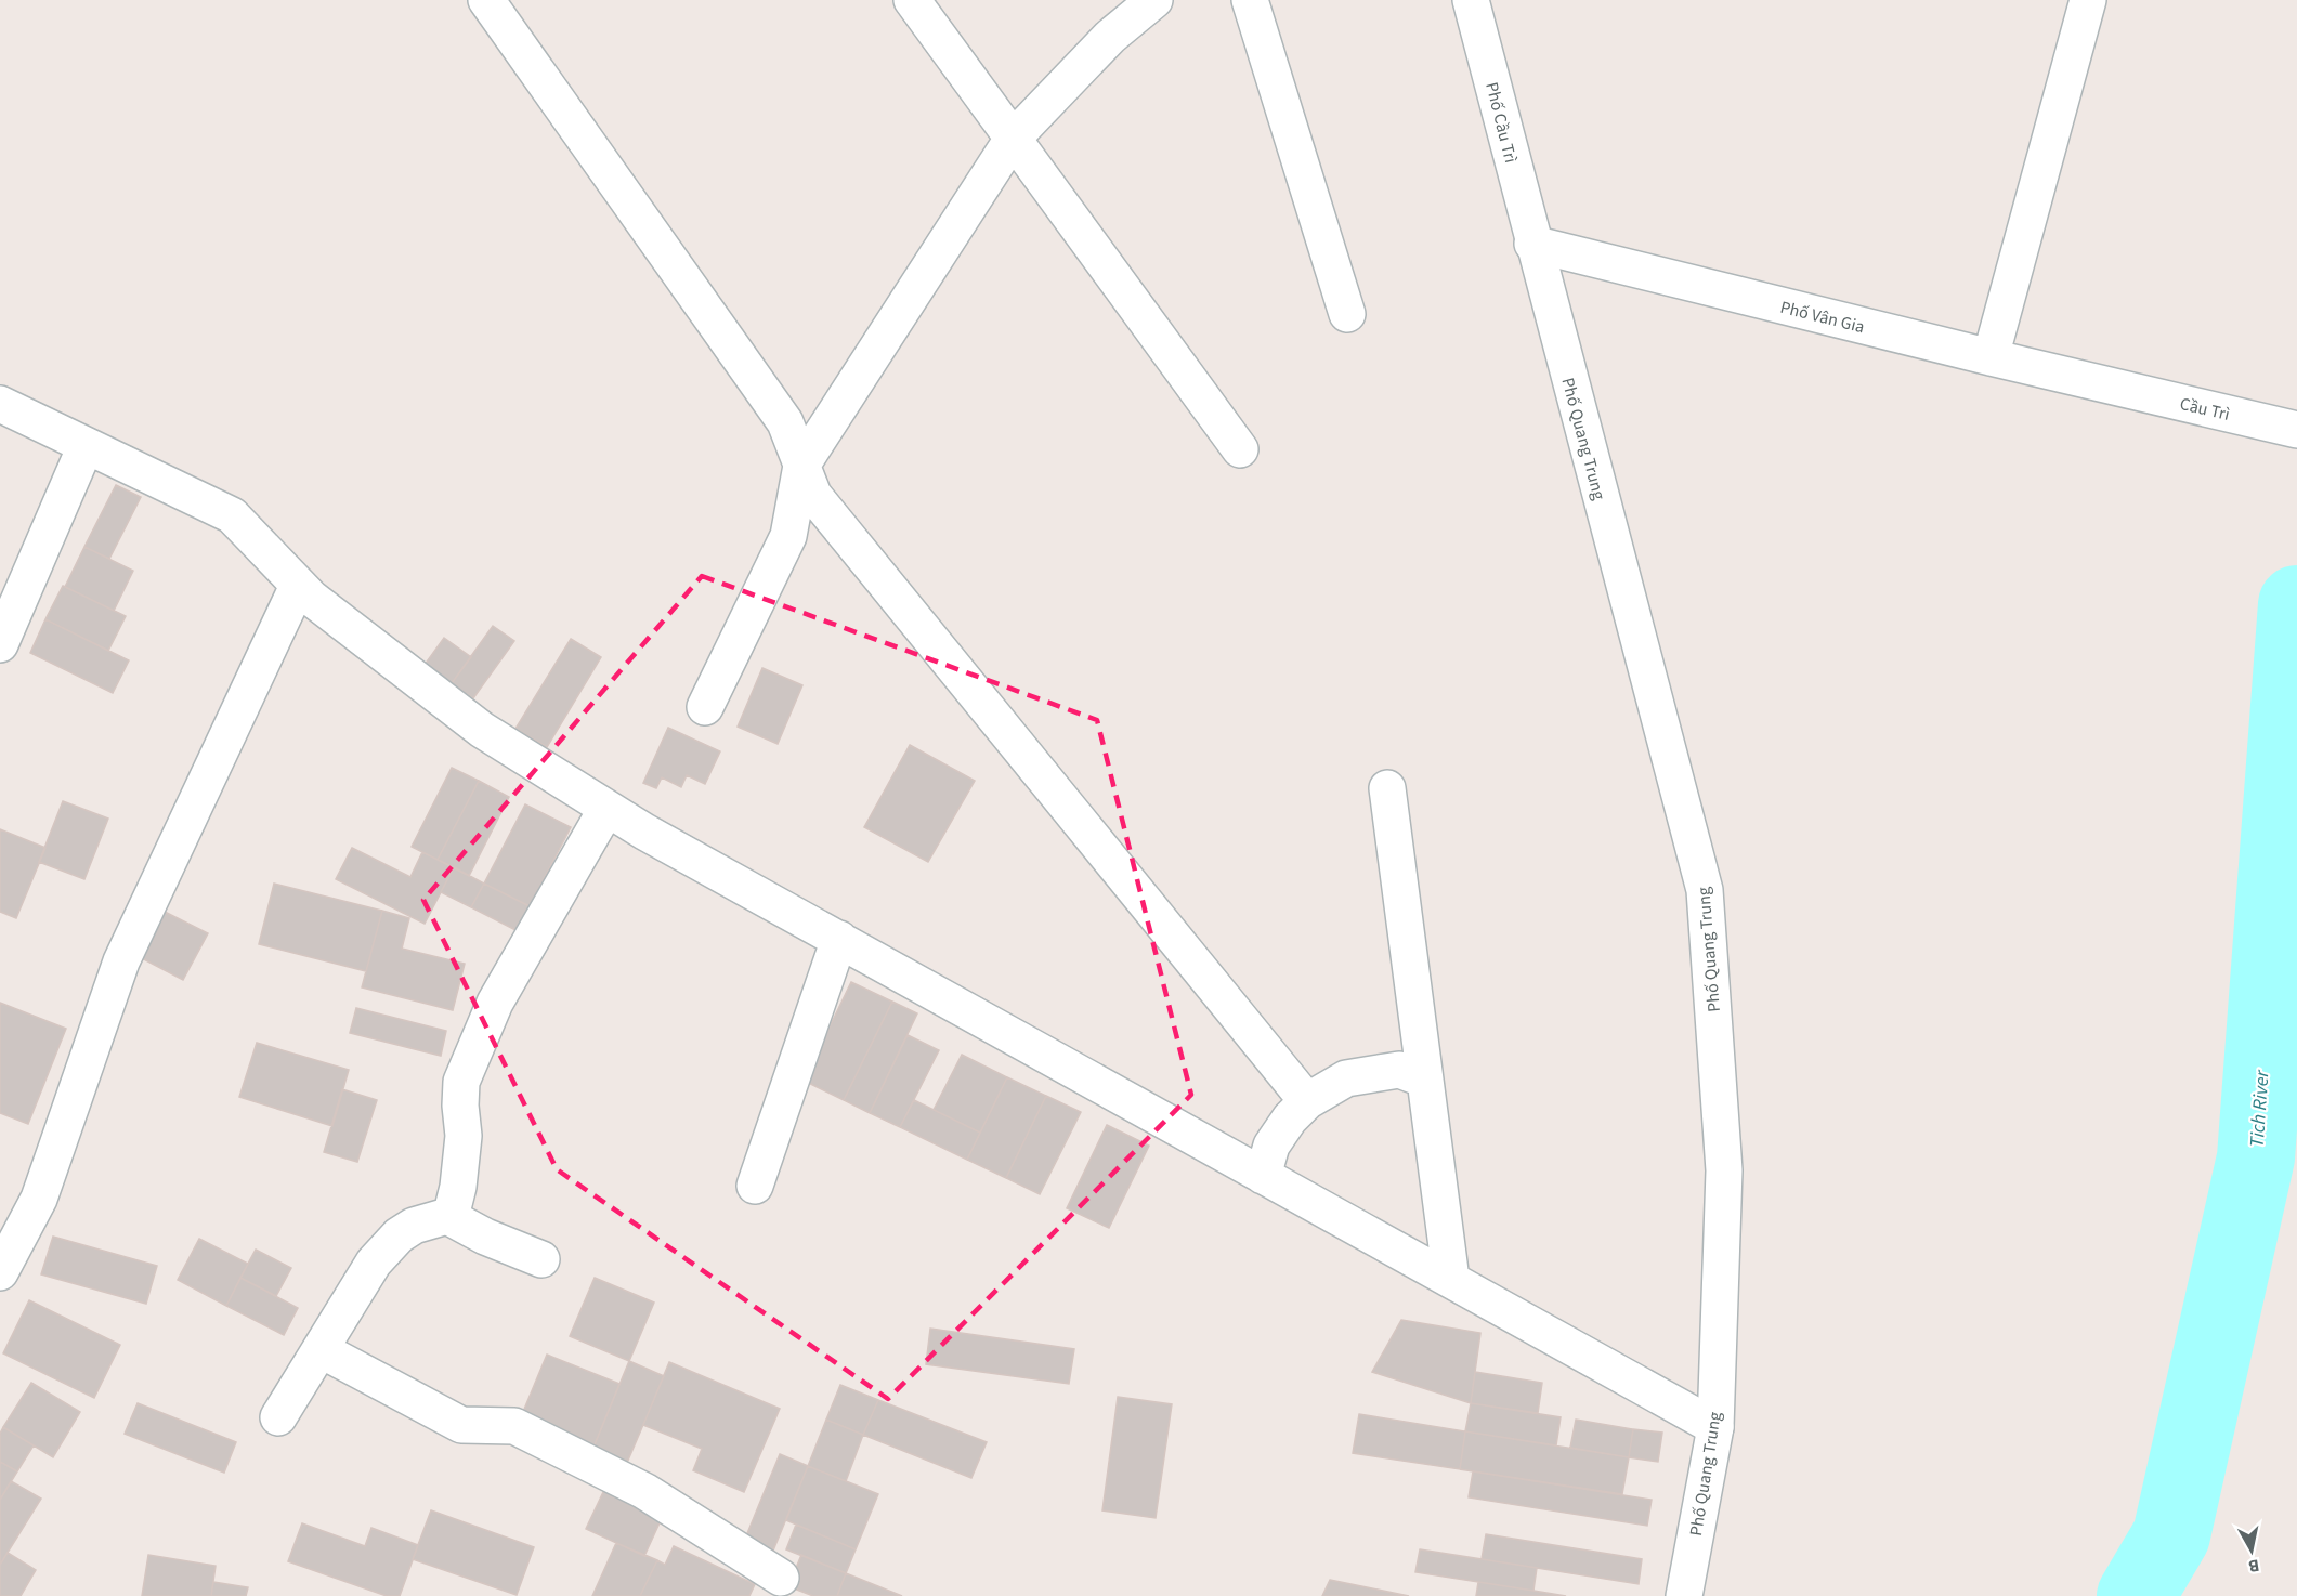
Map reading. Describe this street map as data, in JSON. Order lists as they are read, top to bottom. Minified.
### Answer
{"streets":{"street":["Phố Cầu Trì","Phố Vân Gia","Cầu Trì","Phố Quang Trung"]},"crossings":[["Phố Cầu Trì","Phố Vân Gia"],["Phố Cầu Trì","Phố Quang Trung"],["Phố Vân Gia","Cầu Trì"],["Phố Vân Gia","Phố Quang Trung"]],"water":["Tich River"],"north":"bottom"}
